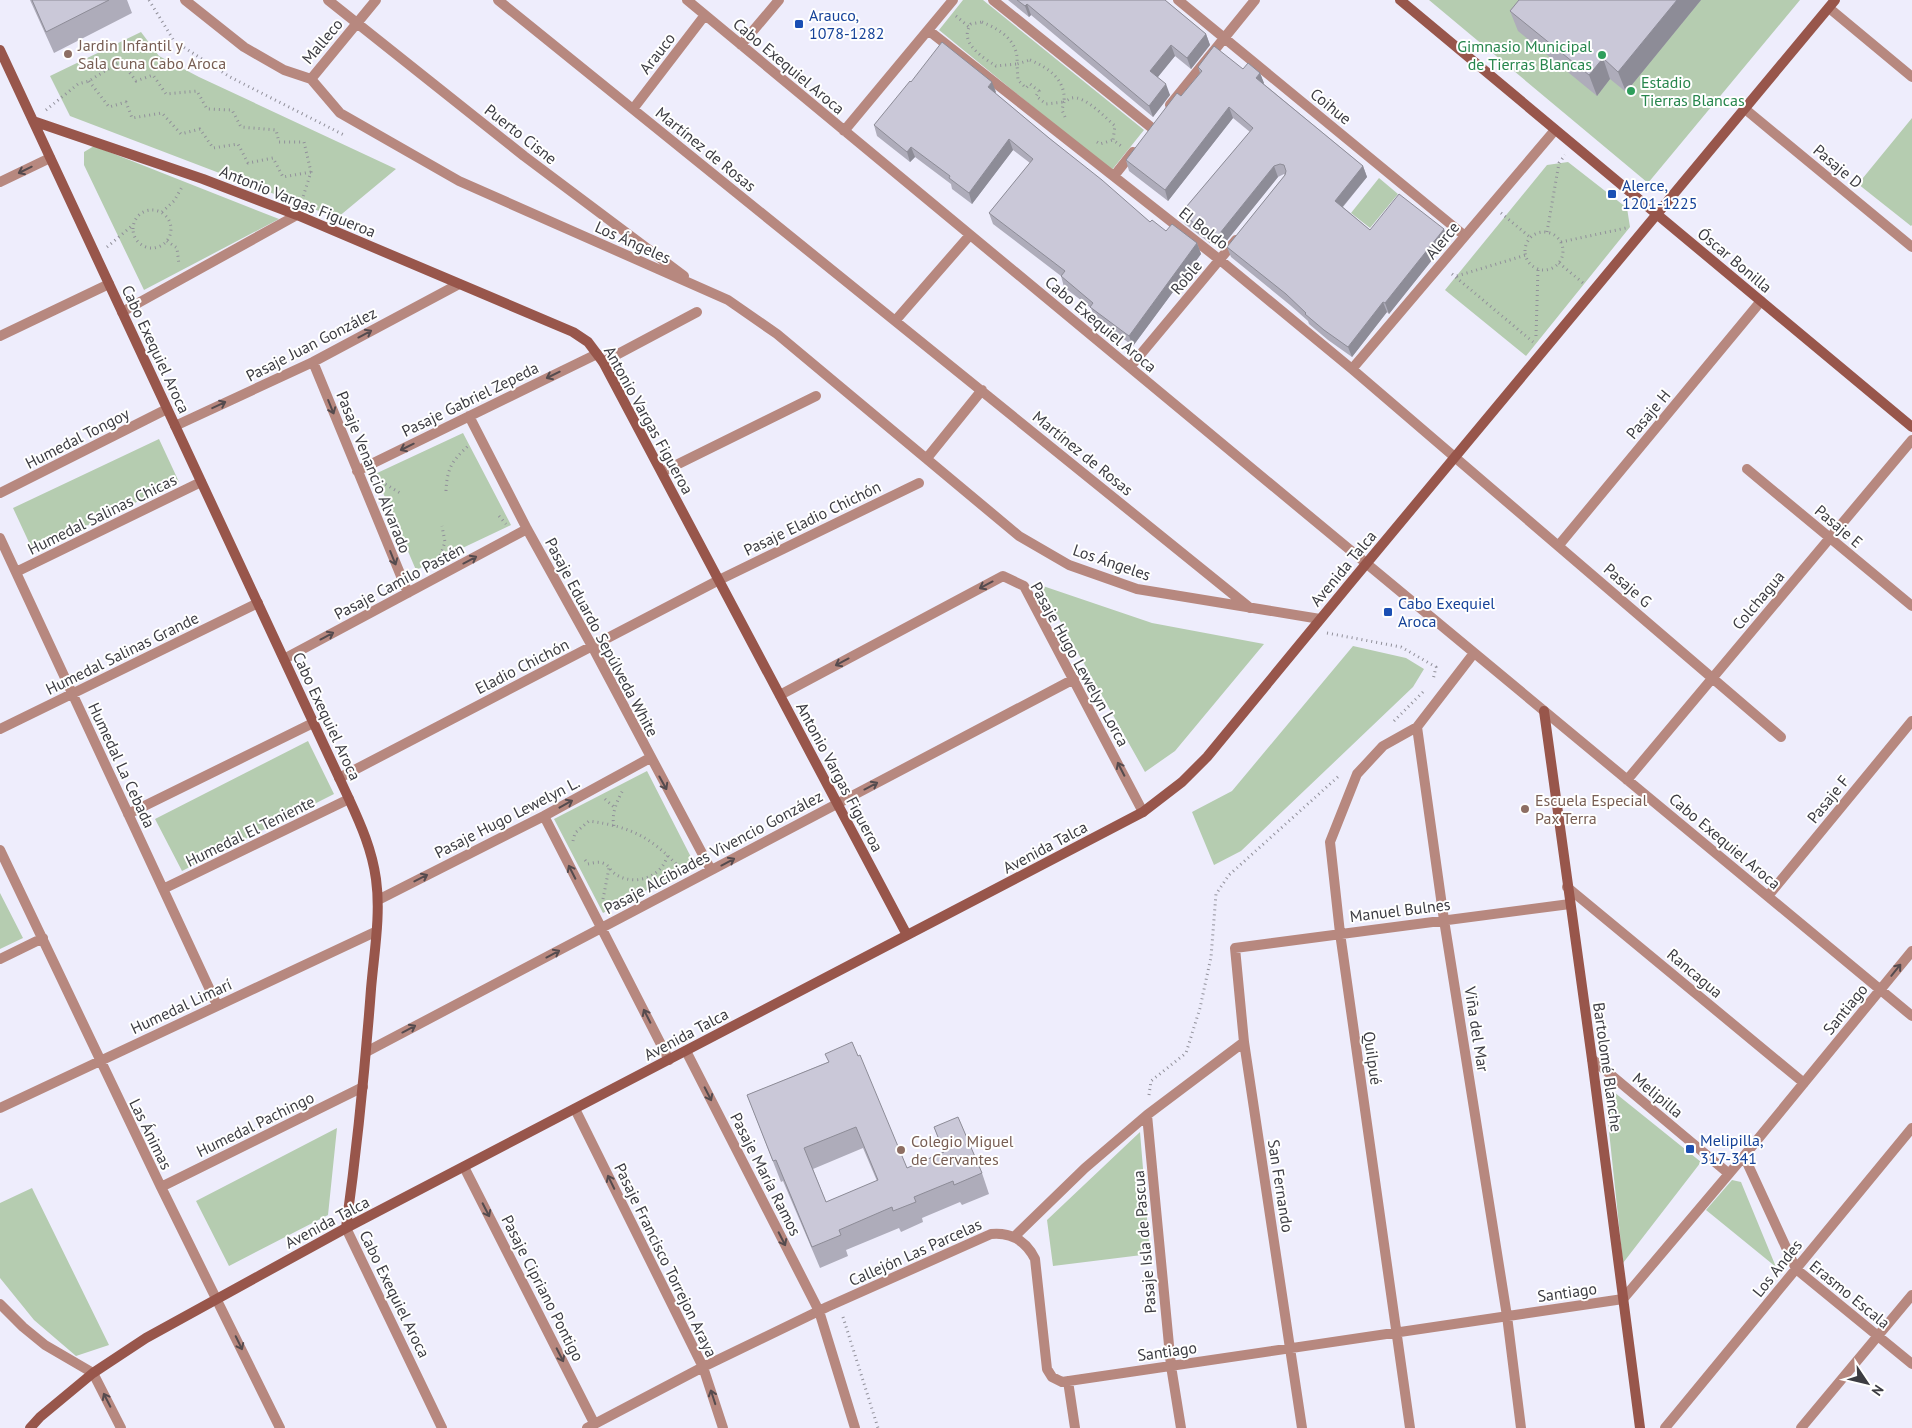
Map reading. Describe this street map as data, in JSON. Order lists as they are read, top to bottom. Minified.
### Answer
{"streets":{"street":["Malleco","Arauco","Cabo Exequiel Aroca","Coihue","Puerto Cisne","Martínez de Rosas","Pasaje D","Antonio Vargas Figueroa","El Boldo","Alerce","Los Ángeles","Óscar Bonilla","Roble","Pasaje Juan González","Pasaje Gabriel Zepeda","Pasaje H","Humedal Tongoy","Pasaje Venancio Alvarado","Humedal Salinas Chicas","Pasaje Eladio Chichón","Pasaje E","Avenida Talca","Pasaje Camilo Pastén","Pasaje G","Colchagua","Pasaje Eduardo Sepúlveda White","Humedal Salinas Grande","Pasaje Hugo Lewelyn Lorca","Eladio Chichón","Humedal La Cebada","Pasaje F","Pasaje Hugo Lewelyn L.","Humedal El Teniente","Pasaje Alcibiades Vivencio González","Manuel Bulnes","Rancagua","Humedal Limarí","Santiago","Viña del Mar","Quilpué","Bartolomé Blanche","Melipilla","Humedal Pachingo","Las Ánimas","Pasaje María Ramos","San Fernando","Pasaje Isla de Pascua","Callejón Las Parcelas","Pasaje Francisco Torrejon Araya","Los Andes","Pasaje Cipriano Pontigo","Erasmo Escala"]},"crossings":[["Malleco","Puerto Cisne"],["Malleco","Los Ángeles"],["Arauco","Cabo Exequiel Aroca"],["Arauco","Martínez de Rosas"],["Cabo Exequiel Aroca","Antonio Vargas Figueroa"],["Cabo Exequiel Aroca","Roble"],["Cabo Exequiel Aroca","Pasaje Juan González"],["Cabo Exequiel Aroca","Humedal Tongoy"],["Cabo Exequiel Aroca","Humedal Salinas Chicas"],["Cabo Exequiel Aroca","Avenida Talca"],["Cabo Exequiel Aroca","Pasaje Camilo Pastén"],["Cabo Exequiel Aroca","Colchagua"],["Cabo Exequiel Aroca","Humedal Salinas Grande"],["Cabo Exequiel Aroca","Eladio Chichón"],["Cabo Exequiel Aroca","Pasaje F"],["Cabo Exequiel Aroca","Pasaje Hugo Lewelyn L."],["Cabo Exequiel Aroca","Humedal El Teniente"],["Cabo Exequiel Aroca","Pasaje Alcibiades Vivencio González"],["Cabo Exequiel Aroca","Humedal Limarí"],["Cabo Exequiel Aroca","Santiago"],["Cabo Exequiel Aroca","Bartolomé Blanche"],["Cabo Exequiel Aroca","Humedal Pachingo"],["Coihue","Alerce"],["Puerto Cisne","Los Ángeles"],["Martínez de Rosas","Los Ángeles"],["Pasaje D","Avenida Talca"],["Antonio Vargas Figueroa","Pasaje Juan González"],["Antonio Vargas Figueroa","Pasaje Gabriel Zepeda"],["Antonio Vargas Figueroa","Pasaje Eladio Chichón"],["Antonio Vargas Figueroa","Avenida Talca"],["Antonio Vargas Figueroa","Pasaje Hugo Lewelyn Lorca"],["Antonio Vargas Figueroa","Eladio Chichón"],["Antonio Vargas Figueroa","Pasaje Alcibiades Vivencio González"],["El Boldo","Alerce"],["El Boldo","Roble"],["El Boldo","Avenida Talca"],["El Boldo","Pasaje G"],["Alerce","Óscar Bonilla"],["Los Ángeles","Avenida Talca"],["Óscar Bonilla","Pasaje H"],["Óscar Bonilla","Avenida Talca"],["Pasaje Juan González","Pasaje Venancio Alvarado"],["Pasaje Gabriel Zepeda","Pasaje Venancio Alvarado"],["Pasaje Gabriel Zepeda","Pasaje Eduardo Sepúlveda White"],["Pasaje H","Pasaje G"],["Pasaje Venancio Alvarado","Pasaje Camilo Pastén"],["Humedal Salinas Chicas","Humedal La Cebada"],["Pasaje Eladio Chichón","Eladio Chichón"],["Pasaje E","Colchagua"],["Avenida Talca","Pasaje G"],["Avenida Talca","Pasaje Hugo Lewelyn Lorca"],["Avenida Talca","Las Ánimas"],["Avenida Talca","Pasaje María Ramos"],["Avenida Talca","Pasaje Francisco Torrejon Araya"],["Avenida Talca","Pasaje Cipriano Pontigo"],["Pasaje Camilo Pastén","Pasaje Eduardo Sepúlveda White"],["Pasaje G","Colchagua"],["Pasaje Eduardo Sepúlveda White","Eladio Chichón"],["Pasaje Eduardo Sepúlveda White","Pasaje Hugo Lewelyn L."],["Pasaje Eduardo Sepúlveda White","Pasaje Alcibiades Vivencio González"],["Humedal Salinas Grande","Humedal La Cebada"],["Pasaje Hugo Lewelyn Lorca","Pasaje Alcibiades Vivencio González"],["Humedal La Cebada","Humedal El Teniente"],["Humedal La Cebada","Humedal Limarí"],["Manuel Bulnes","Viña del Mar"],["Manuel Bulnes","Quilpué"],["Manuel Bulnes","Bartolomé Blanche"],["Manuel Bulnes","San Fernando"],["Rancagua","Santiago"],["Rancagua","Bartolomé Blanche"],["Humedal Limarí","Las Ánimas"],["Santiago","Viña del Mar"],["Santiago","Quilpué"],["Santiago","Bartolomé Blanche"],["Santiago","Melipilla"],["Santiago","San Fernando"],["Santiago","Pasaje Isla de Pascua"],["Santiago","Erasmo Escala"],["Viña del Mar","Quilpué"],["Bartolomé Blanche","Melipilla"],["Humedal Pachingo","Las Ánimas"],["Pasaje María Ramos","Callejón Las Parcelas"],["Callejón Las Parcelas","Pasaje Francisco Torrejon Araya"],["Callejón Las Parcelas","Pasaje Cipriano Pontigo"],["Los Andes","Erasmo Escala"]],"one_way":["Pasaje Juan González","Pasaje Gabriel Zepeda","Pasaje Venancio Alvarado","Pasaje Camilo Pastén","Pasaje Hugo Lewelyn L.","Pasaje Alcibiades Vivencio González","Pasaje María Ramos","Pasaje Francisco Torrejon Araya","Pasaje Cipriano Pontigo"],"places":{"transit":["Arauco, 1078-1282","Alerce, 1201-1225","Cabo Exequiel Aroca","Melipilla, 317-341"],"other":["Jardin Infantil y Sala Cuna Cabo Aroca","Gimnasio Municipal de Tierras Blancas","Estadio Tierras Blancas","Escuela Especial Pax Terra","Colegio Miguel de Cervantes"]},"north":"bottom right"}
